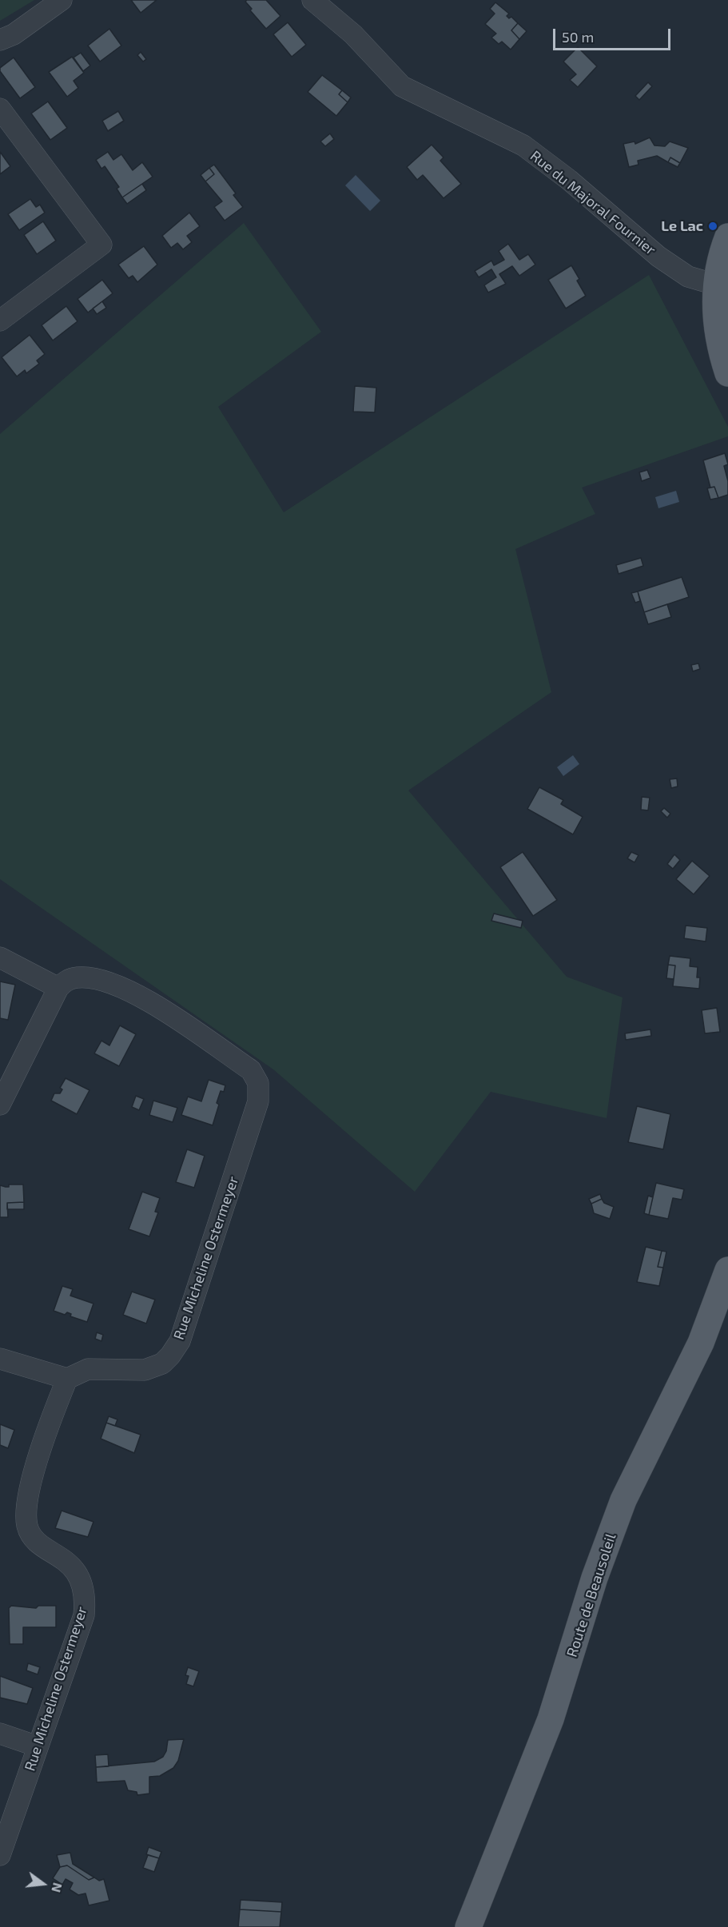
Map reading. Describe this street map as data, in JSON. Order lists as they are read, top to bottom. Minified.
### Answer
{"streets":{"main road":["Route de Beausoleil"],"street":["Rue du Majoral Fournier","Rue Micheline Ostermeyer"]},"places":["Le Lac"],"scale_bar":"50 m","north":"right"}
